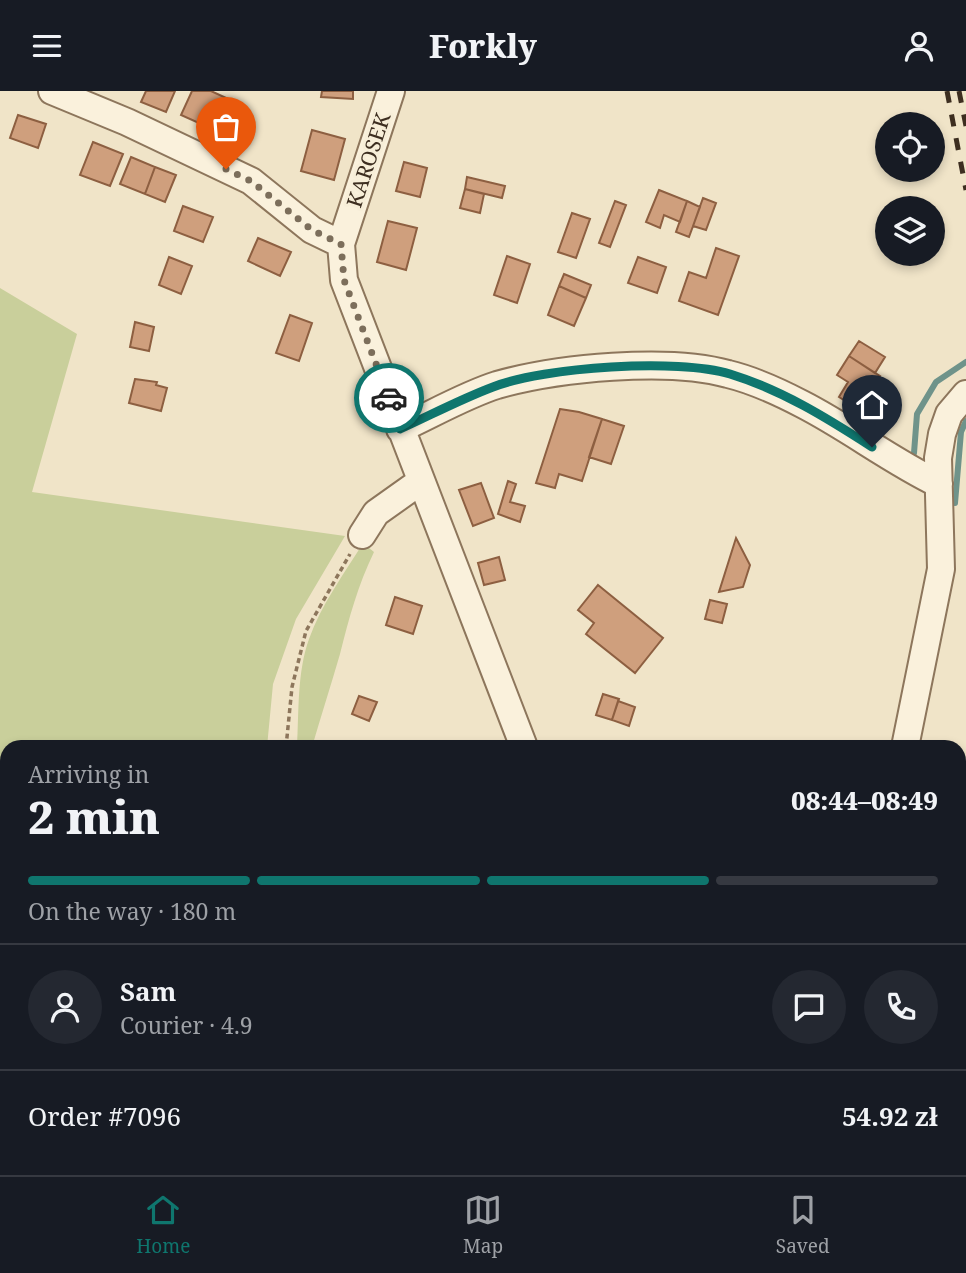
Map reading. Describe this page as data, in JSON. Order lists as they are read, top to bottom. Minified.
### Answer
{"streets":{"street":["KAROSEK"]},"page":{"header":"Forkly","heading":["2 min","Arriving in","08:44–08:49"],"panel":["Sam","Courier · 4.9","Order #7096","54.92 zł"],"bar":"On the way · 180 m","tabs":["Home","Map","Saved"]}}
